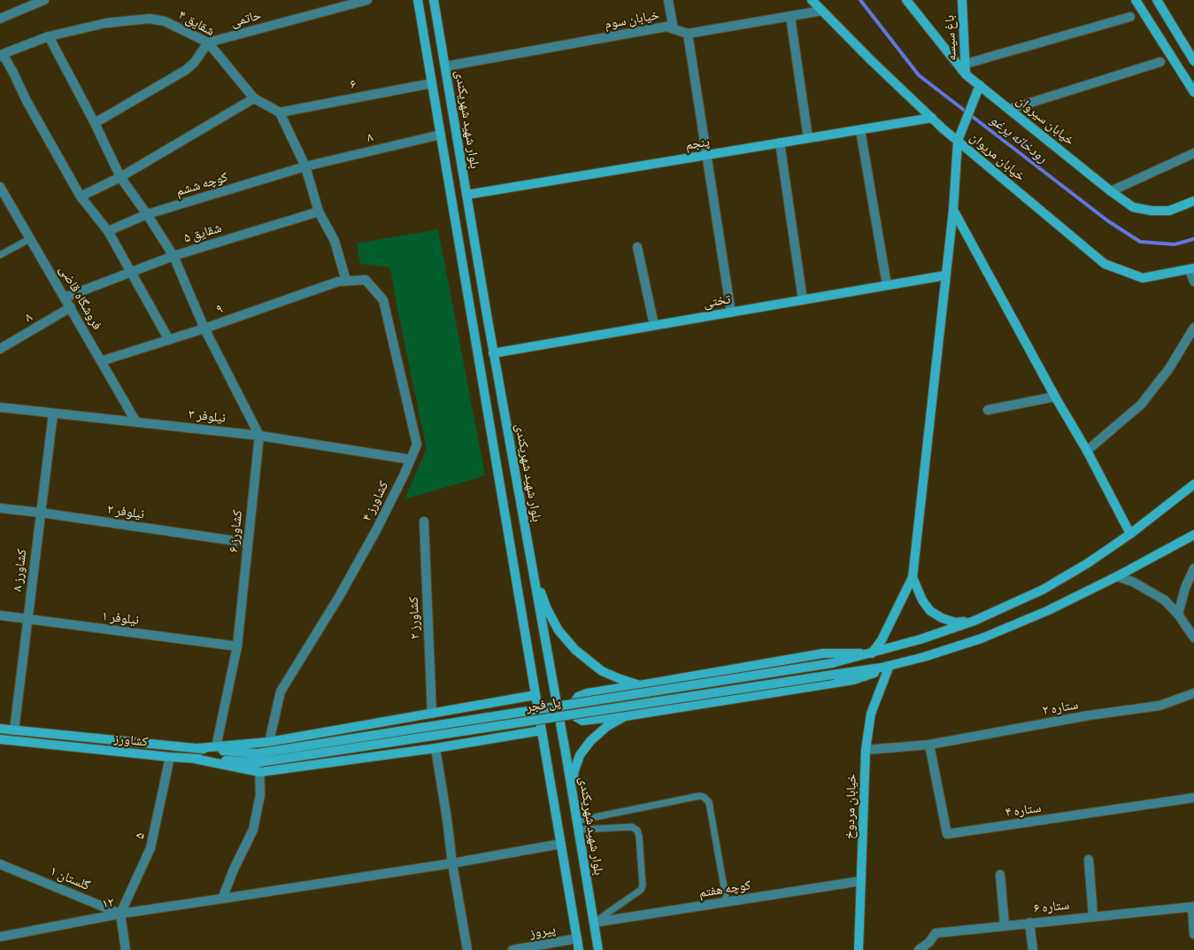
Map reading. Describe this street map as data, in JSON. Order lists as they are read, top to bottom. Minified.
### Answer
{"streets":{"main road":["باغ سیسه","بلوار شهید شهریکندی","خیابان سیروان","پنجم","خیابان مریوان","تختی","پل فجر","کشاورز","خیابان مردوخ"],"street":["حاتمی","خیابان سوم","شقایق ۴","۶","۸","کوچه ششم","شقایق ۵","فروشگاه قاضی","۹","نیلوفر ۳","کشاورز ۴","نیلوفر ۲","کشاورز ۶","کشاورز ۸","نیلوفر ۱","کشاورز ۲","ستاره ۲","ستاره ۴","۵","گلستان ۱","کوچه هفتم","۱۲","ستاره ۶","پیروز"]},"crossings":[["حاتمی","شقایق ۴"],["خیابان سوم","بلوار شهید شهریکندی"],["خیابان سوم","خیابان مریوان"],["شقایق ۴","۶"],["باغ سیسه","خیابان سیروان"],["بلوار شهید شهریکندی","پنجم"],["بلوار شهید شهریکندی","تختی"],["بلوار شهید شهریکندی","کوچه هفتم"],["۸","کوچه ششم"],["۸","فروشگاه قاضی"],["پنجم","خیابان مریوان"],["شقایق ۵","فروشگاه قاضی"],["فروشگاه قاضی","۹"],["فروشگاه قاضی","نیلوفر ۳"],["۹","کشاورز ۴"],["نیلوفر ۳","کشاورز ۴"],["نیلوفر ۳","کشاورز ۶"],["نیلوفر ۳","کشاورز ۸"],["نیلوفر ۲","کشاورز ۶"],["نیلوفر ۲","کشاورز ۸"],["کشاورز ۶","نیلوفر ۱"],["کشاورز ۸","نیلوفر ۱"],["پل فجر","کشاورز"],["ستاره ۲","خیابان مردوخ"],["ستاره ۲","ستاره ۴"],["کشاورز","۵"],["خیابان مردوخ","کوچه هفتم"],["۵","گلستان ۱"],["۵","۱۲"],["گلستان ۱","۱۲"]],"water":["رودخانه یرغو"]}
